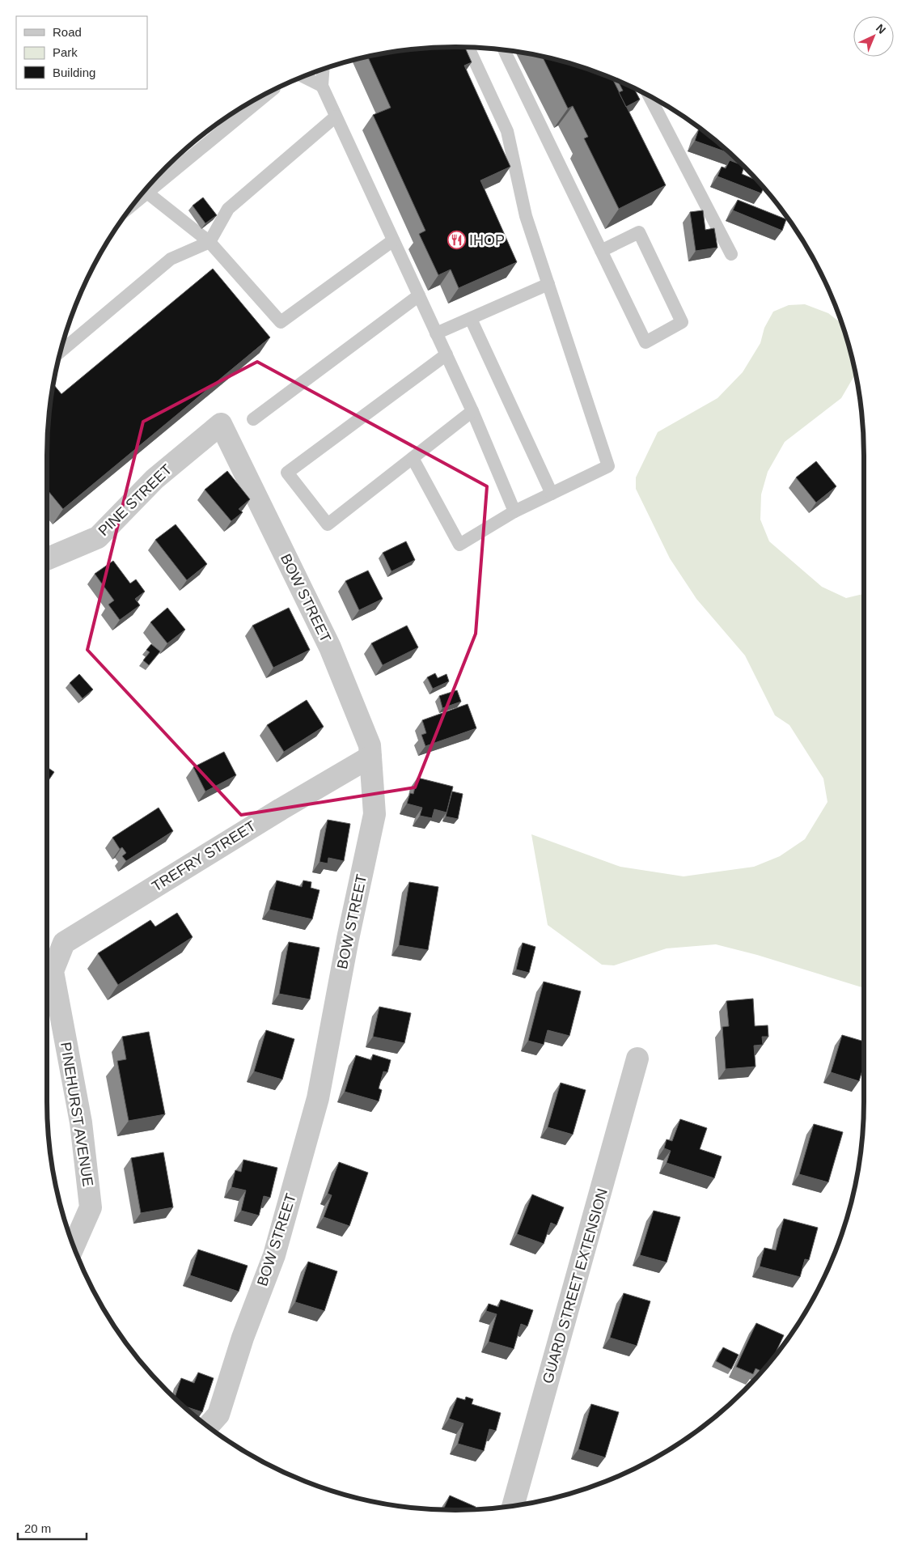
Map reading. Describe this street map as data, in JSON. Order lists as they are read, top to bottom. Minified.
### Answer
{"streets":{"street":["PINE STREET","BOW STREET","TREFRY STREET","PINEHURST AVENUE","GUARD STREET EXTENSION"]},"crossings":[["PINE STREET","BOW STREET"],["BOW STREET","TREFRY STREET"],["TREFRY STREET","PINEHURST AVENUE"]],"places":{"restaurant":["IHOP"]},"legend":["Road","Park","Building"],"scale_bar":"20 m","north":"top right"}
